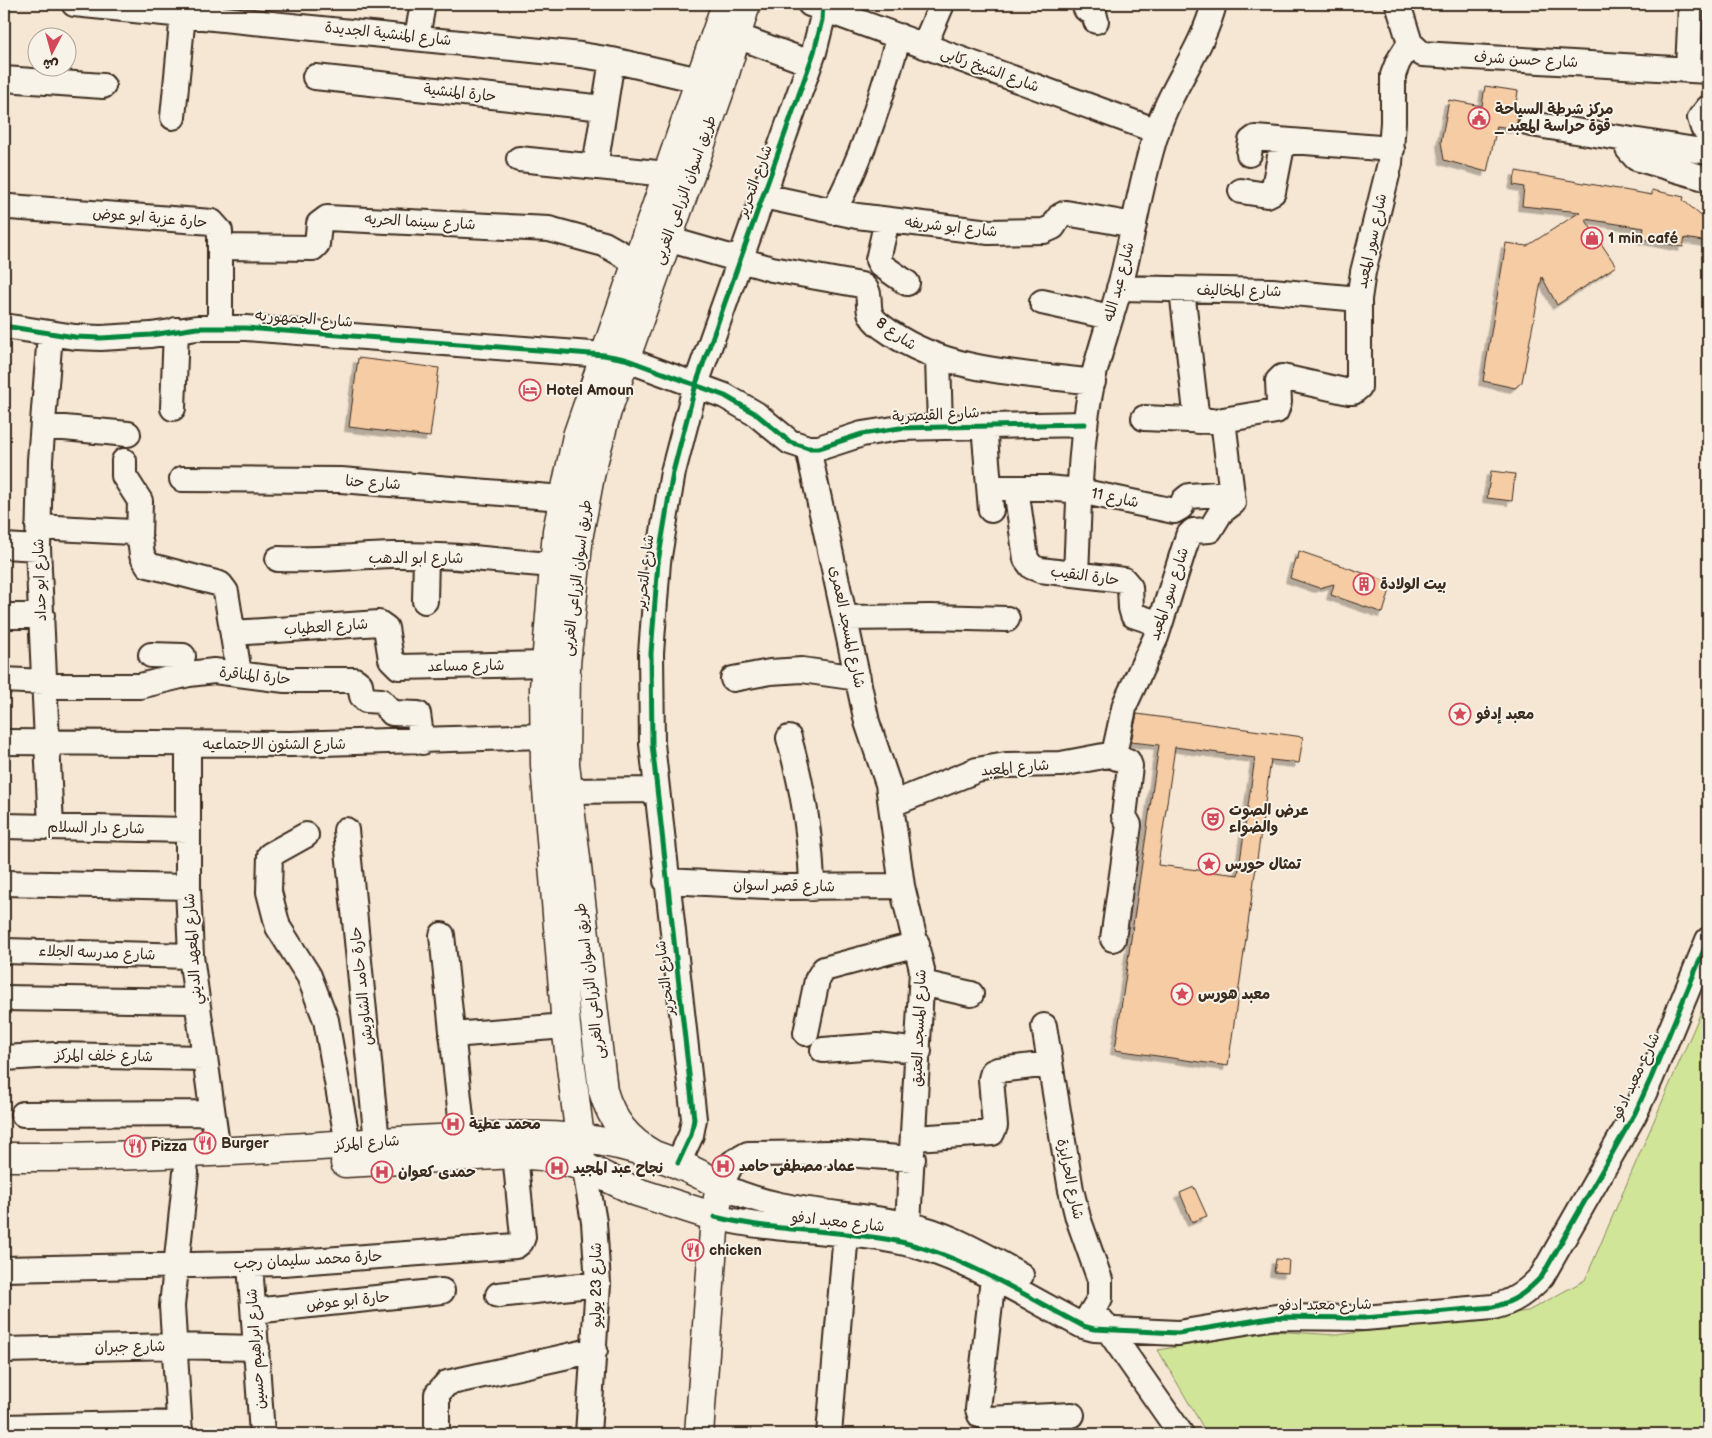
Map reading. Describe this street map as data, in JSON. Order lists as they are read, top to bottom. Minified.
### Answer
{"streets":{"main road":["طريق اسوان الزراعى الغربى","شارع المركز"],"street":["شارع المنشية الجديدة","شارع حسن شرف","شارع الشيخ ركابى","حارة المنشية","شارع التحرير","حارة عزبة ابو عوض","شارع سينما الحريه","شارع ابو شريفه","شارع سور المعبد","شارع عبد الله","شارع المخاليف","شارع الجمهوريه","شارع 8","شارع القيصرية","شارع حنا","شارع 11","شارع ابو الدهب","حارة النقيب","شارع ابو حداد","شارع العطياب","شارع المسجد العمرى","شارع مساعد","حارة المناقرة","شارع الشئون الاجتماعيه","شارع المعبد","شارع دار السلام","شارع قصر اسوان","شارع المعهد الديني","شارع مدرسه الجلاء","حارة حامد الشاويش","شارع المسجد العتيق","شارع خلف المركز","شارع معبد ادفو","شارع الحرايزة","حارة محمد سليمان رجب","شارع 23 يوليو","حارة ابو عوض","شارع جبران","شارع ابراهيم حسين"]},"crossings":[["شارع المنشية الجديدة","طريق اسوان الزراعى الغربى"],["شارع حسن شرف","شارع سور المعبد"],["شارع الشيخ ركابى","شارع التحرير"],["شارع الشيخ ركابى","شارع عبد الله"],["شارع التحرير","طريق اسوان الزراعى الغربى"],["شارع التحرير","شارع ابو شريفه"],["شارع التحرير","شارع 8"],["شارع التحرير","شارع قصر اسوان"],["شارع التحرير","شارع المركز"],["طريق اسوان الزراعى الغربى","شارع سينما الحريه"],["طريق اسوان الزراعى الغربى","شارع الجمهوريه"],["طريق اسوان الزراعى الغربى","شارع 8"],["طريق اسوان الزراعى الغربى","شارع حنا"],["طريق اسوان الزراعى الغربى","شارع ابو الدهب"],["طريق اسوان الزراعى الغربى","شارع مساعد"],["طريق اسوان الزراعى الغربى","شارع الشئون الاجتماعيه"],["طريق اسوان الزراعى الغربى","شارع المركز"],["طريق اسوان الزراعى الغربى","شارع 23 يوليو"],["حارة عزبة ابو عوض","شارع سينما الحريه"],["حارة عزبة ابو عوض","شارع الجمهوريه"],["شارع ابو شريفه","شارع عبد الله"],["شارع سور المعبد","شارع المخاليف"],["شارع سور المعبد","شارع 11"],["شارع سور المعبد","حارة النقيب"],["شارع سور المعبد","شارع المعبد"],["شارع عبد الله","شارع المخاليف"],["شارع عبد الله","شارع 8"],["شارع عبد الله","شارع القيصرية"],["شارع عبد الله","شارع 11"],["شارع عبد الله","حارة النقيب"],["شارع الجمهوريه","شارع ابو حداد"],["شارع القيصرية","شارع 11"],["شارع القيصرية","شارع المسجد العمرى"],["شارع 11","حارة النقيب"],["شارع ابو حداد","حارة المناقرة"],["شارع ابو حداد","شارع الشئون الاجتماعيه"],["شارع ابو حداد","شارع دار السلام"],["شارع العطياب","شارع مساعد"],["شارع المسجد العمرى","شارع المعبد"],["شارع المسجد العمرى","شارع المسجد العتيق"],["حارة المناقرة","شارع الشئون الاجتماعيه"],["شارع الشئون الاجتماعيه","شارع المعهد الديني"],["شارع المعبد","شارع المسجد العتيق"],["شارع دار السلام","شارع المعهد الديني"],["شارع قصر اسوان","شارع المسجد العتيق"],["شارع المعهد الديني","شارع مدرسه الجلاء"],["شارع المعهد الديني","شارع خلف المركز"],["شارع المعهد الديني","شارع المركز"],["حارة حامد الشاويش","شارع المركز"],["شارع المسجد العتيق","شارع معبد ادفو"],["شارع معبد ادفو","شارع المركز"],["شارع معبد ادفو","شارع الحرايزة"],["شارع المركز","حارة محمد سليمان رجب"],["شارع المركز","شارع 23 يوليو"],["حارة محمد سليمان رجب","شارع ابراهيم حسين"],["حارة ابو عوض","شارع ابراهيم حسين"],["شارع جبران","شارع ابراهيم حسين"]],"places":{"public building":["مركز شرطة السياحة _ قوة حراسة المعبد"],"shop":["1 min café"],"hotel":["Hotel Amoun"],"building":["بيت الولادة"],"place":["معبد إدفو","تمثال حورس","معبد هورس"],"theatre":["عرض الصوت والضواء"],"hospital":["محمد عطية","عماد مصطفى حامد","نجاح عبد المجيد","حمدى كعوان"],"restaurant":["Burger","Pizza","chicken"]},"north":"bottom"}
